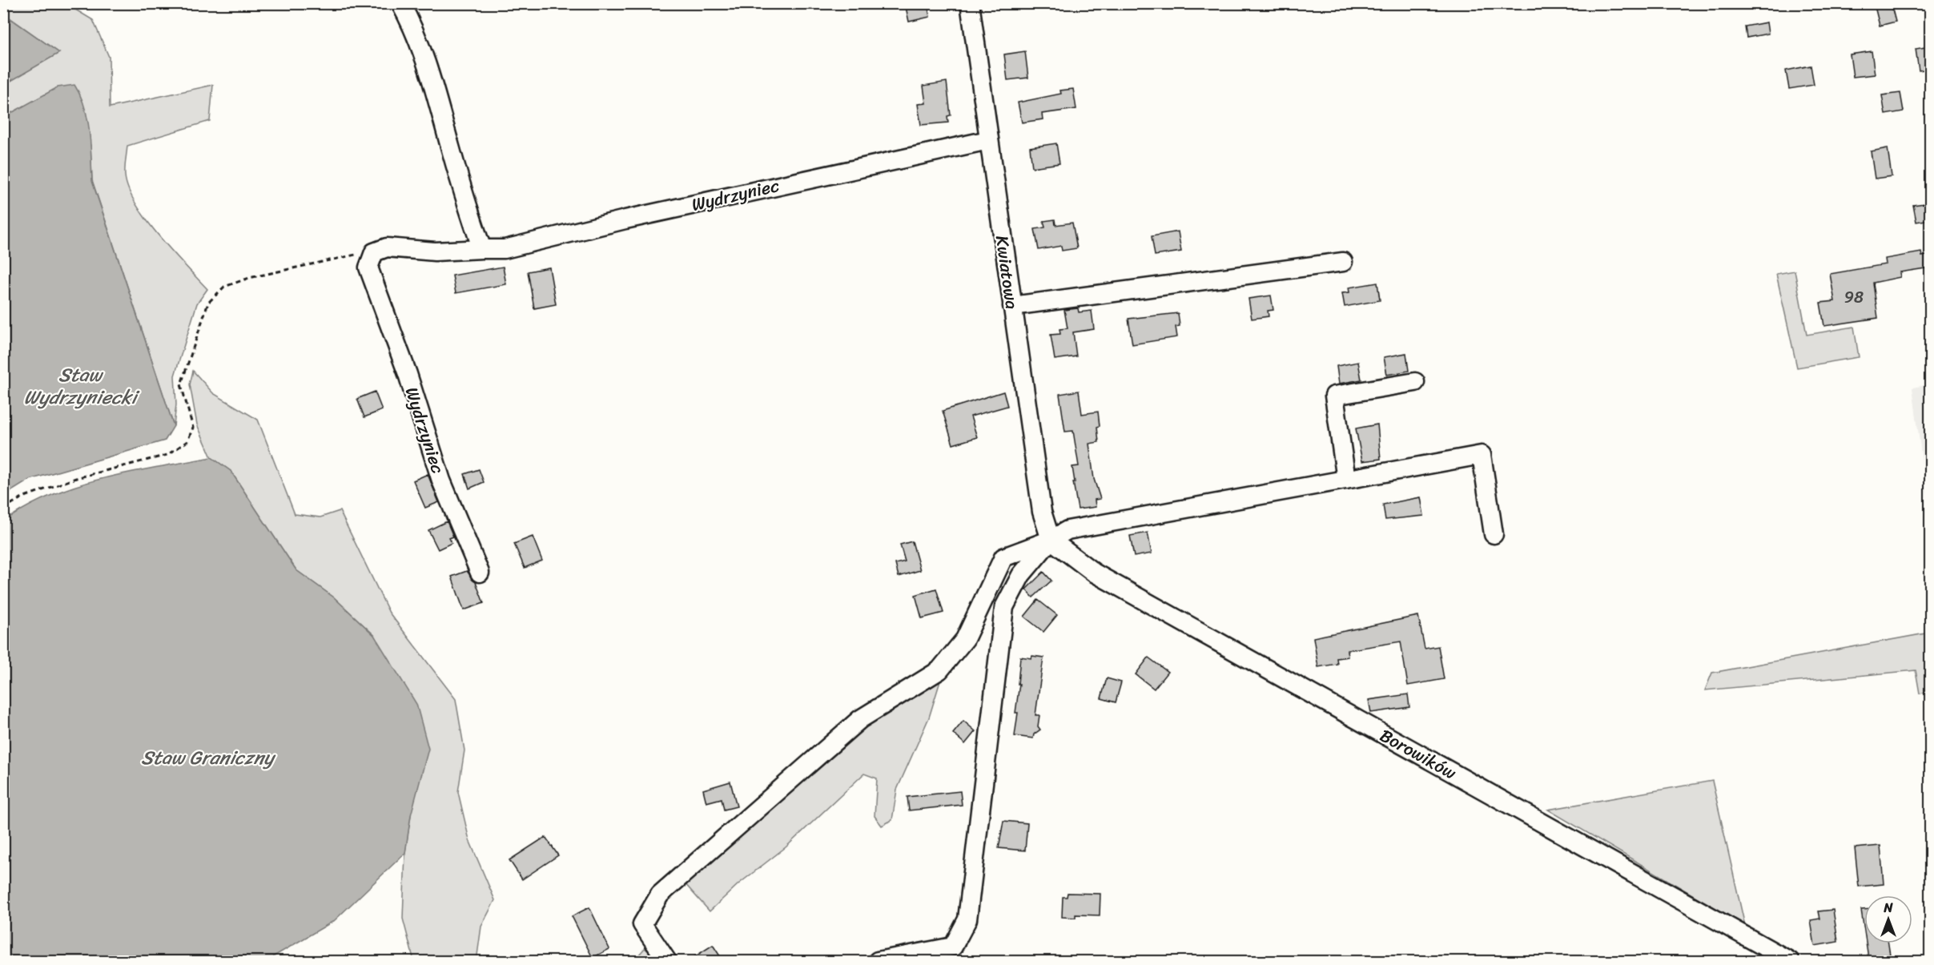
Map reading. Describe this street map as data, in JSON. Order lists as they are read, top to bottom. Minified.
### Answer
{"streets":{"street":["Wydrzyniec","Kwiatowa","Borowików"]},"crossings":[["Wydrzyniec","Kwiatowa"],["Kwiatowa","Borowików"]],"water":["Staw Wydrzyniecki","Staw Graniczny"],"house_numbers":["98"],"north":"top"}
